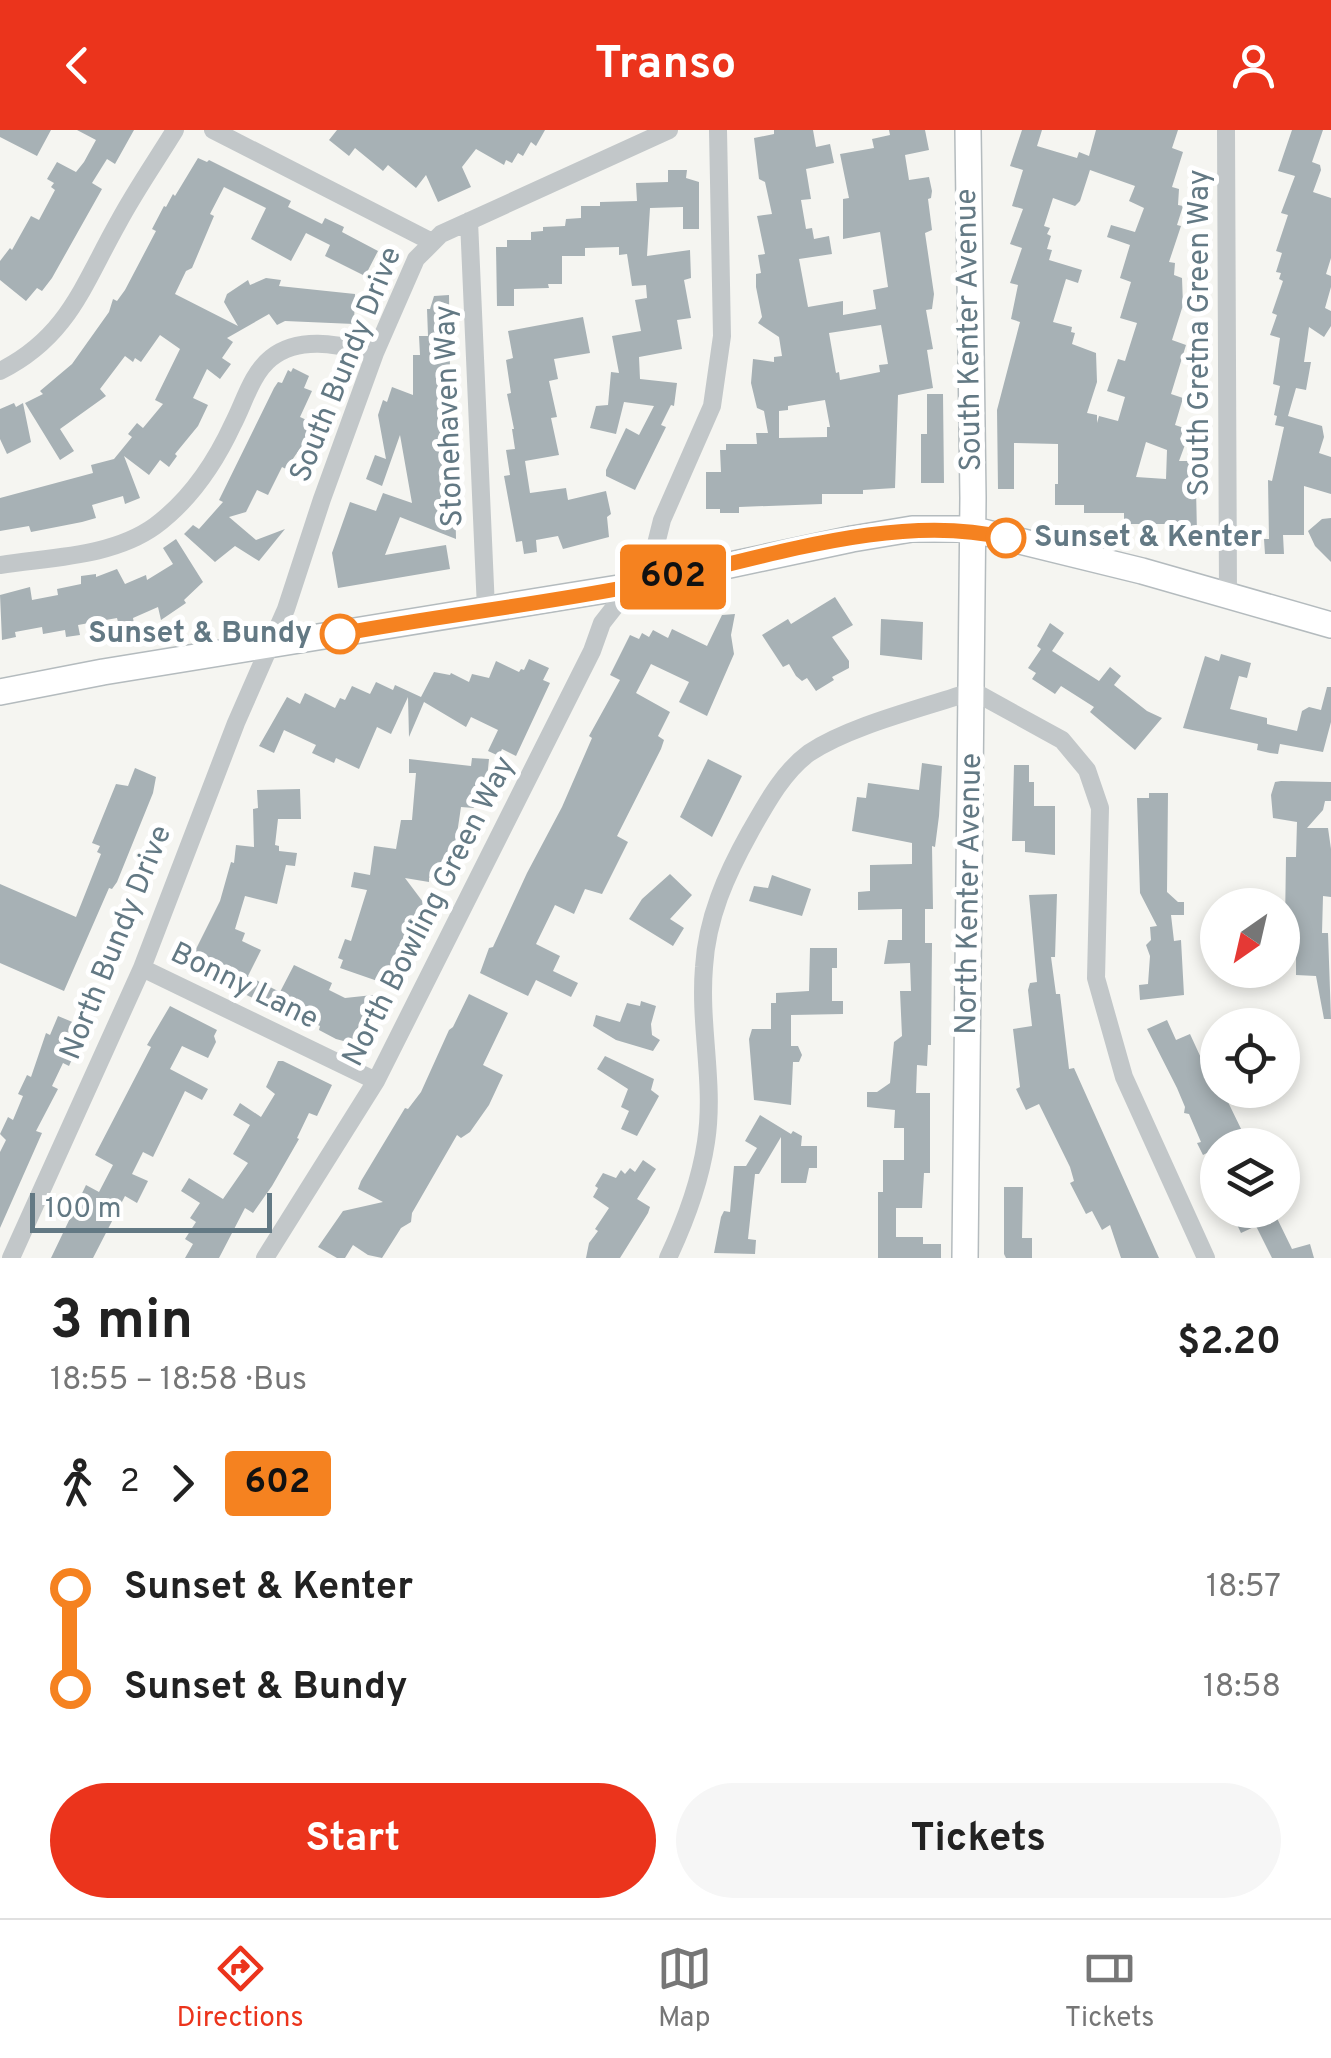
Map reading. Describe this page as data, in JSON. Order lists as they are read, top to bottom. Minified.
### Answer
{"streets":{"main road":["South Kenter Avenue","North Kenter Avenue"],"street":["South Gretna Green Way","South Bundy Drive","Stonehaven Way","North Bowling Green Way","North Bundy Drive","Bonny Lane"]},"crossings":[["South Kenter Avenue","North Kenter Avenue"],["South Bundy Drive","Stonehaven Way"],["South Bundy Drive","North Bundy Drive"],["North Bowling Green Way","Bonny Lane"],["North Bundy Drive","Bonny Lane"]],"places":["Sunset & Kenter","Sunset & Bundy"],"lines":["bus line 602"],"scale_bar":"100 m","north":"bottom left","page":{"header":"Transo","on_map":"602","scale":"100 m","heading":["3 min","18:55 – 18:58 · Bus","$2.20"],"legs":["2","602"],"list":[{"name":"Sunset & Kenter","value":"18:57"},{"name":"Sunset & Bundy","value":"18:58"}],"buttons":["Start","Tickets"],"tabs":["Directions","Map","Tickets"]}}
